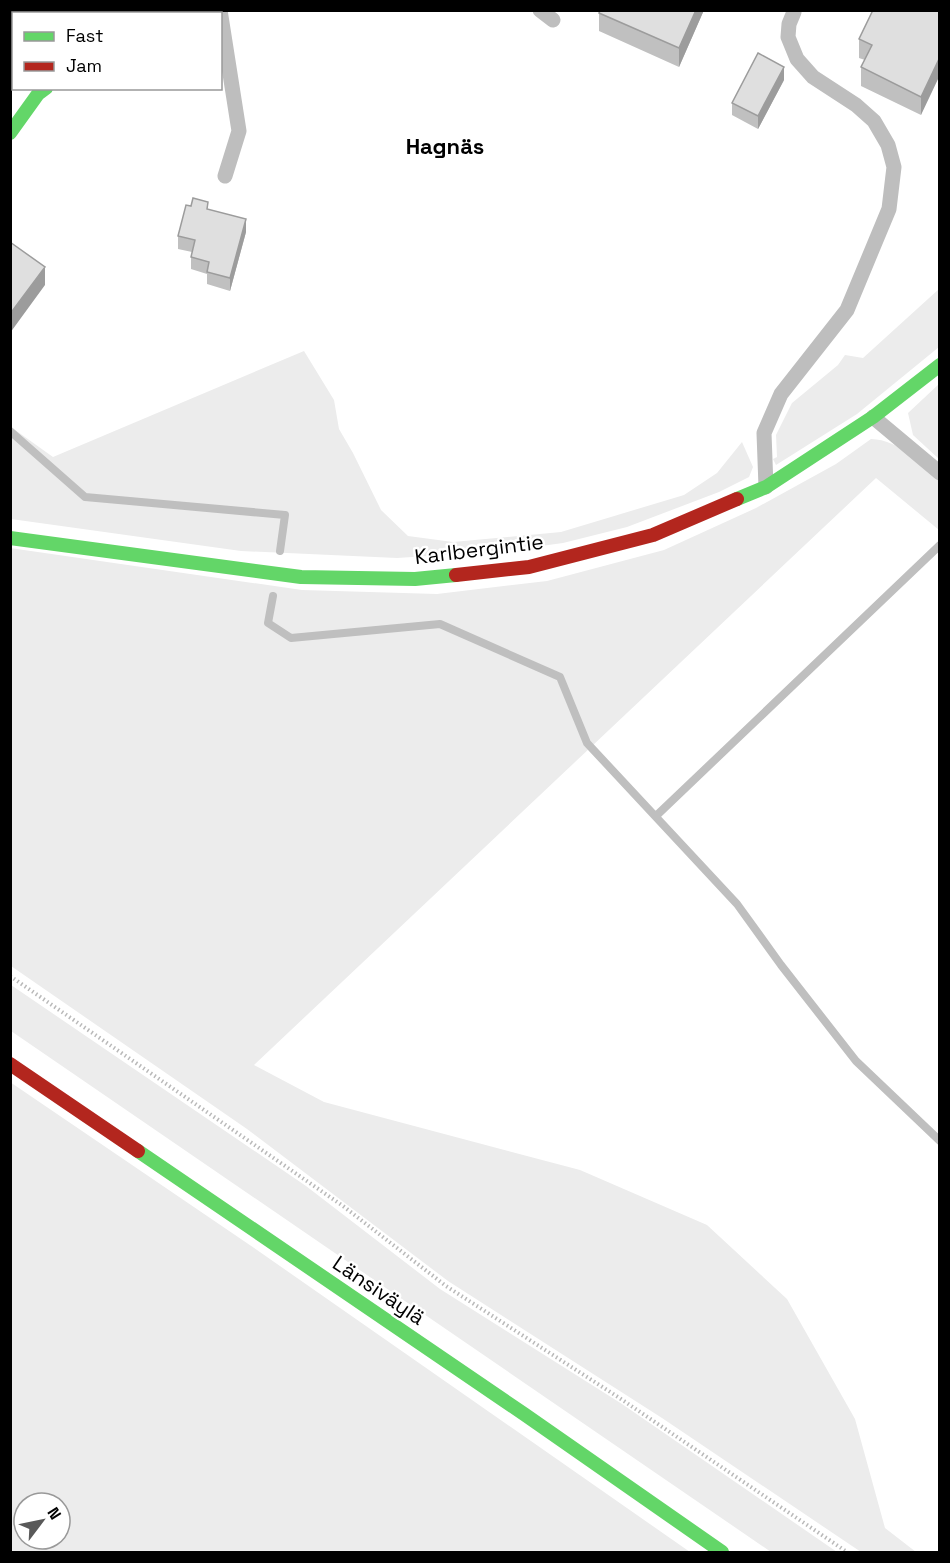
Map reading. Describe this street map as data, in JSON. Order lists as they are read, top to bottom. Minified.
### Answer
{"streets":{"street":["Karlbergintie","Länsiväylä"]},"districts":["Hagnäs"],"legend":["Fast","Jam"],"north":"top right"}
